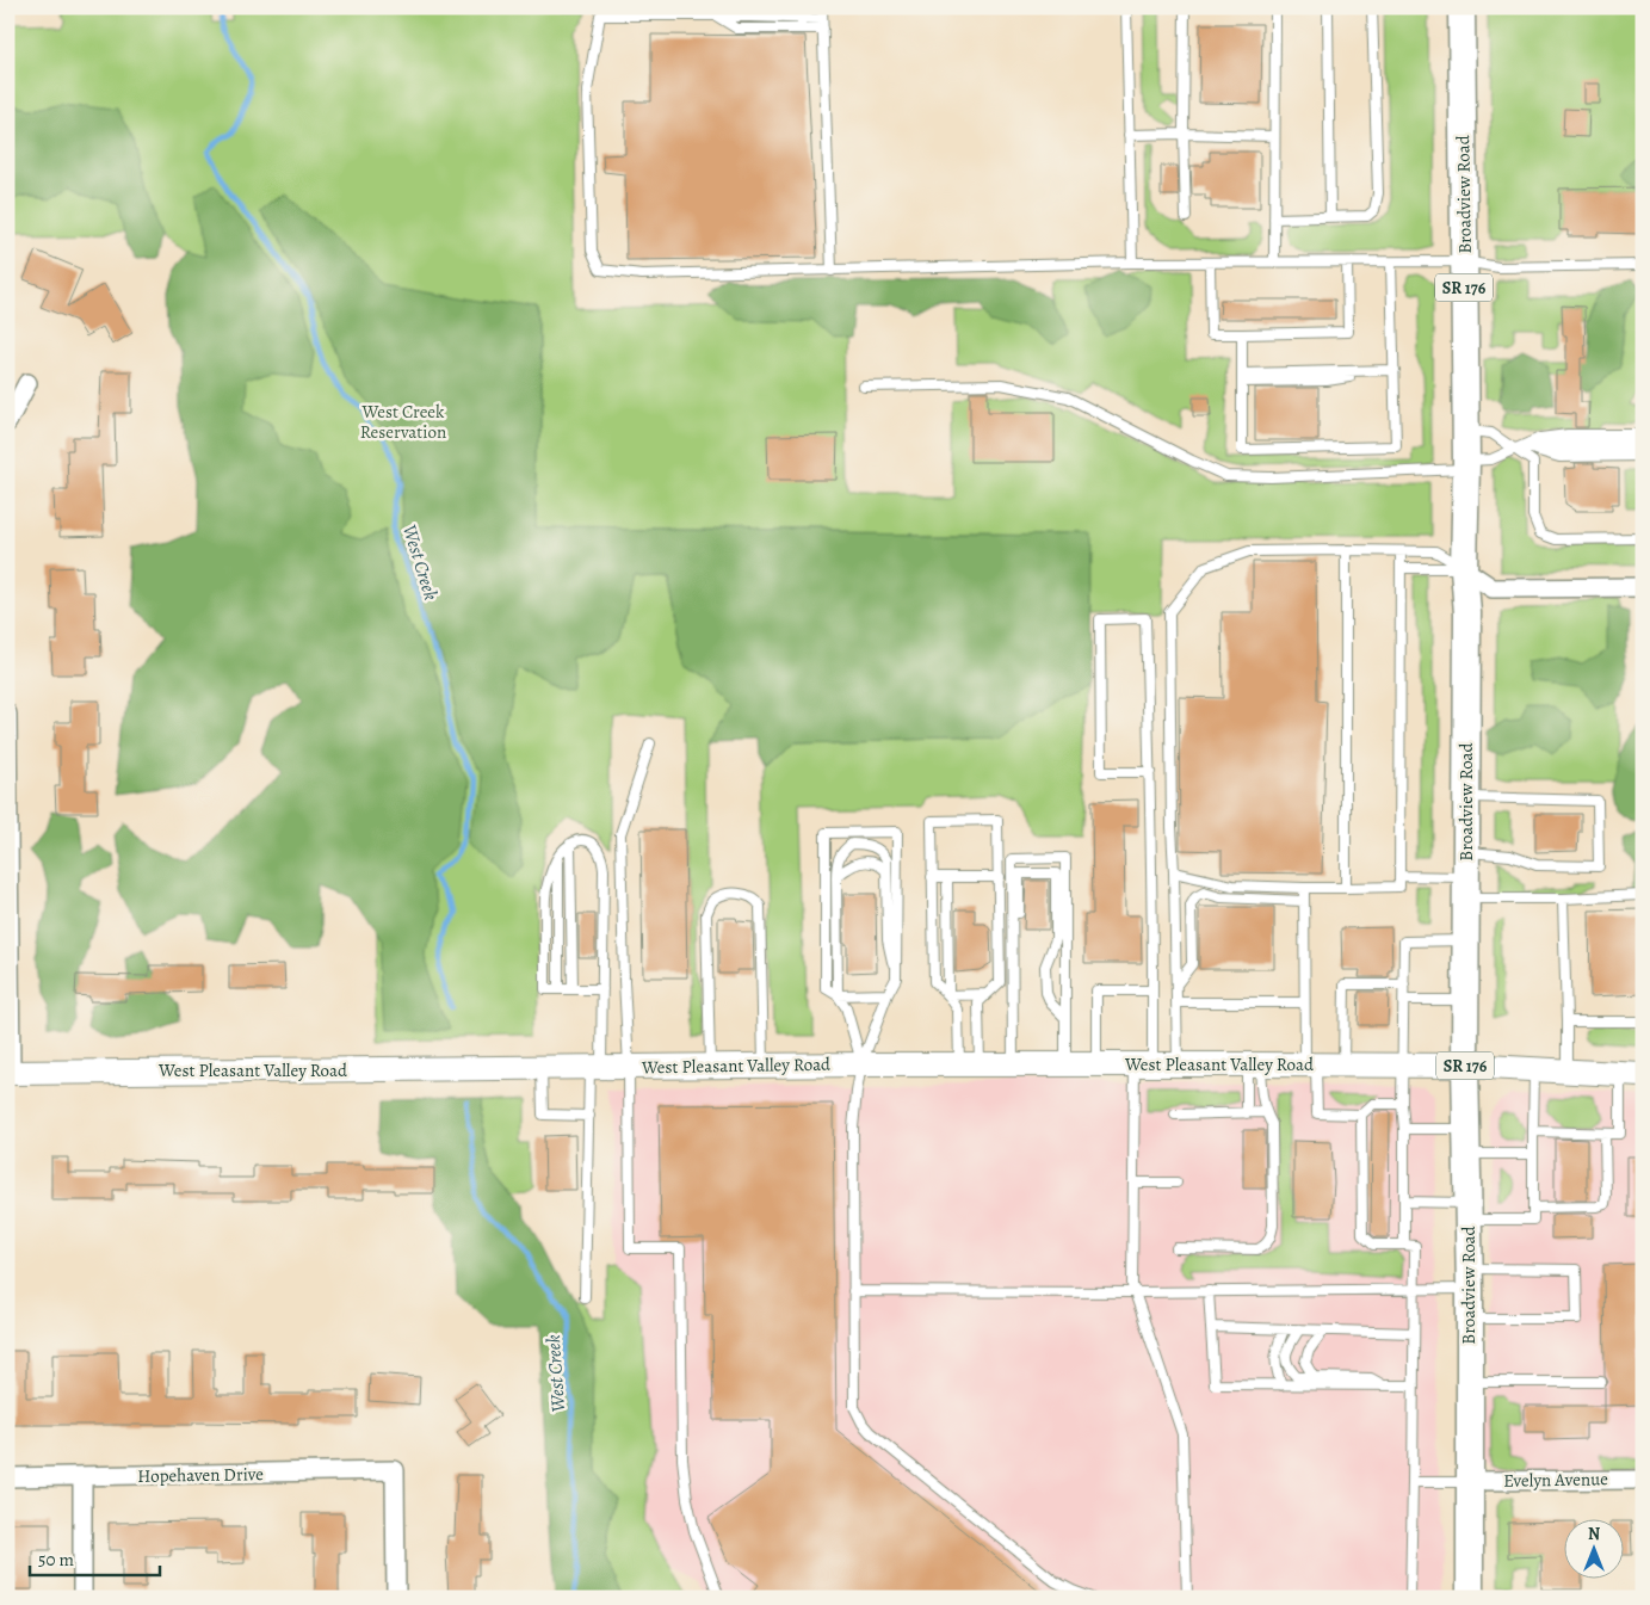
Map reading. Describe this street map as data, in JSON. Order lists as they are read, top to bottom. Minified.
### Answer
{"streets":{"main road":["Broadview Road","SR 176","West Pleasant Valley Road"],"street":["Hopehaven Drive","Evelyn Avenue"]},"crossings":[["Broadview Road","West Pleasant Valley Road"],["Broadview Road","Evelyn Avenue"]],"water":["West Creek"],"parks":["West Creek Reservation"],"scale_bar":"50 m","north":"top"}
